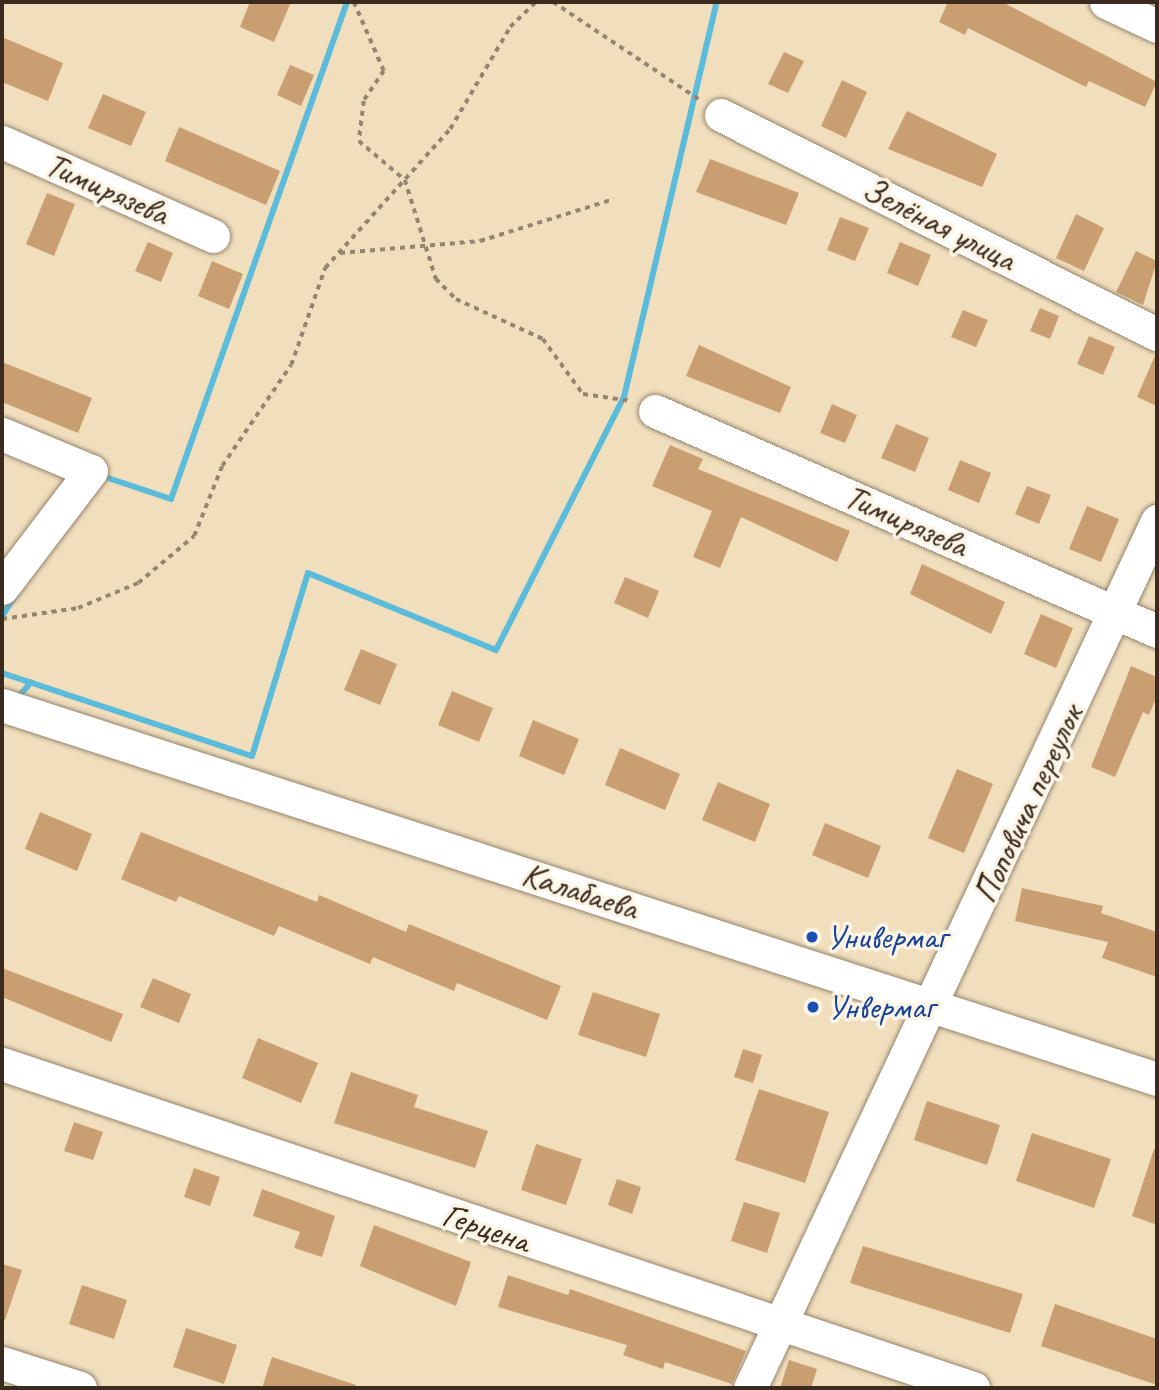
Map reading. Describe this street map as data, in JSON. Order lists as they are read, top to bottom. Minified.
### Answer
{"streets":{"street":["Тимирязева","Зелёная улица","Поповича переулок","Калабаева","Герцена"]},"crossings":[["Тимирязева","Поповича переулок"],["Поповича переулок","Калабаева"],["Поповича переулок","Герцена"]],"places":["Универмаг","Унвермаг"]}
